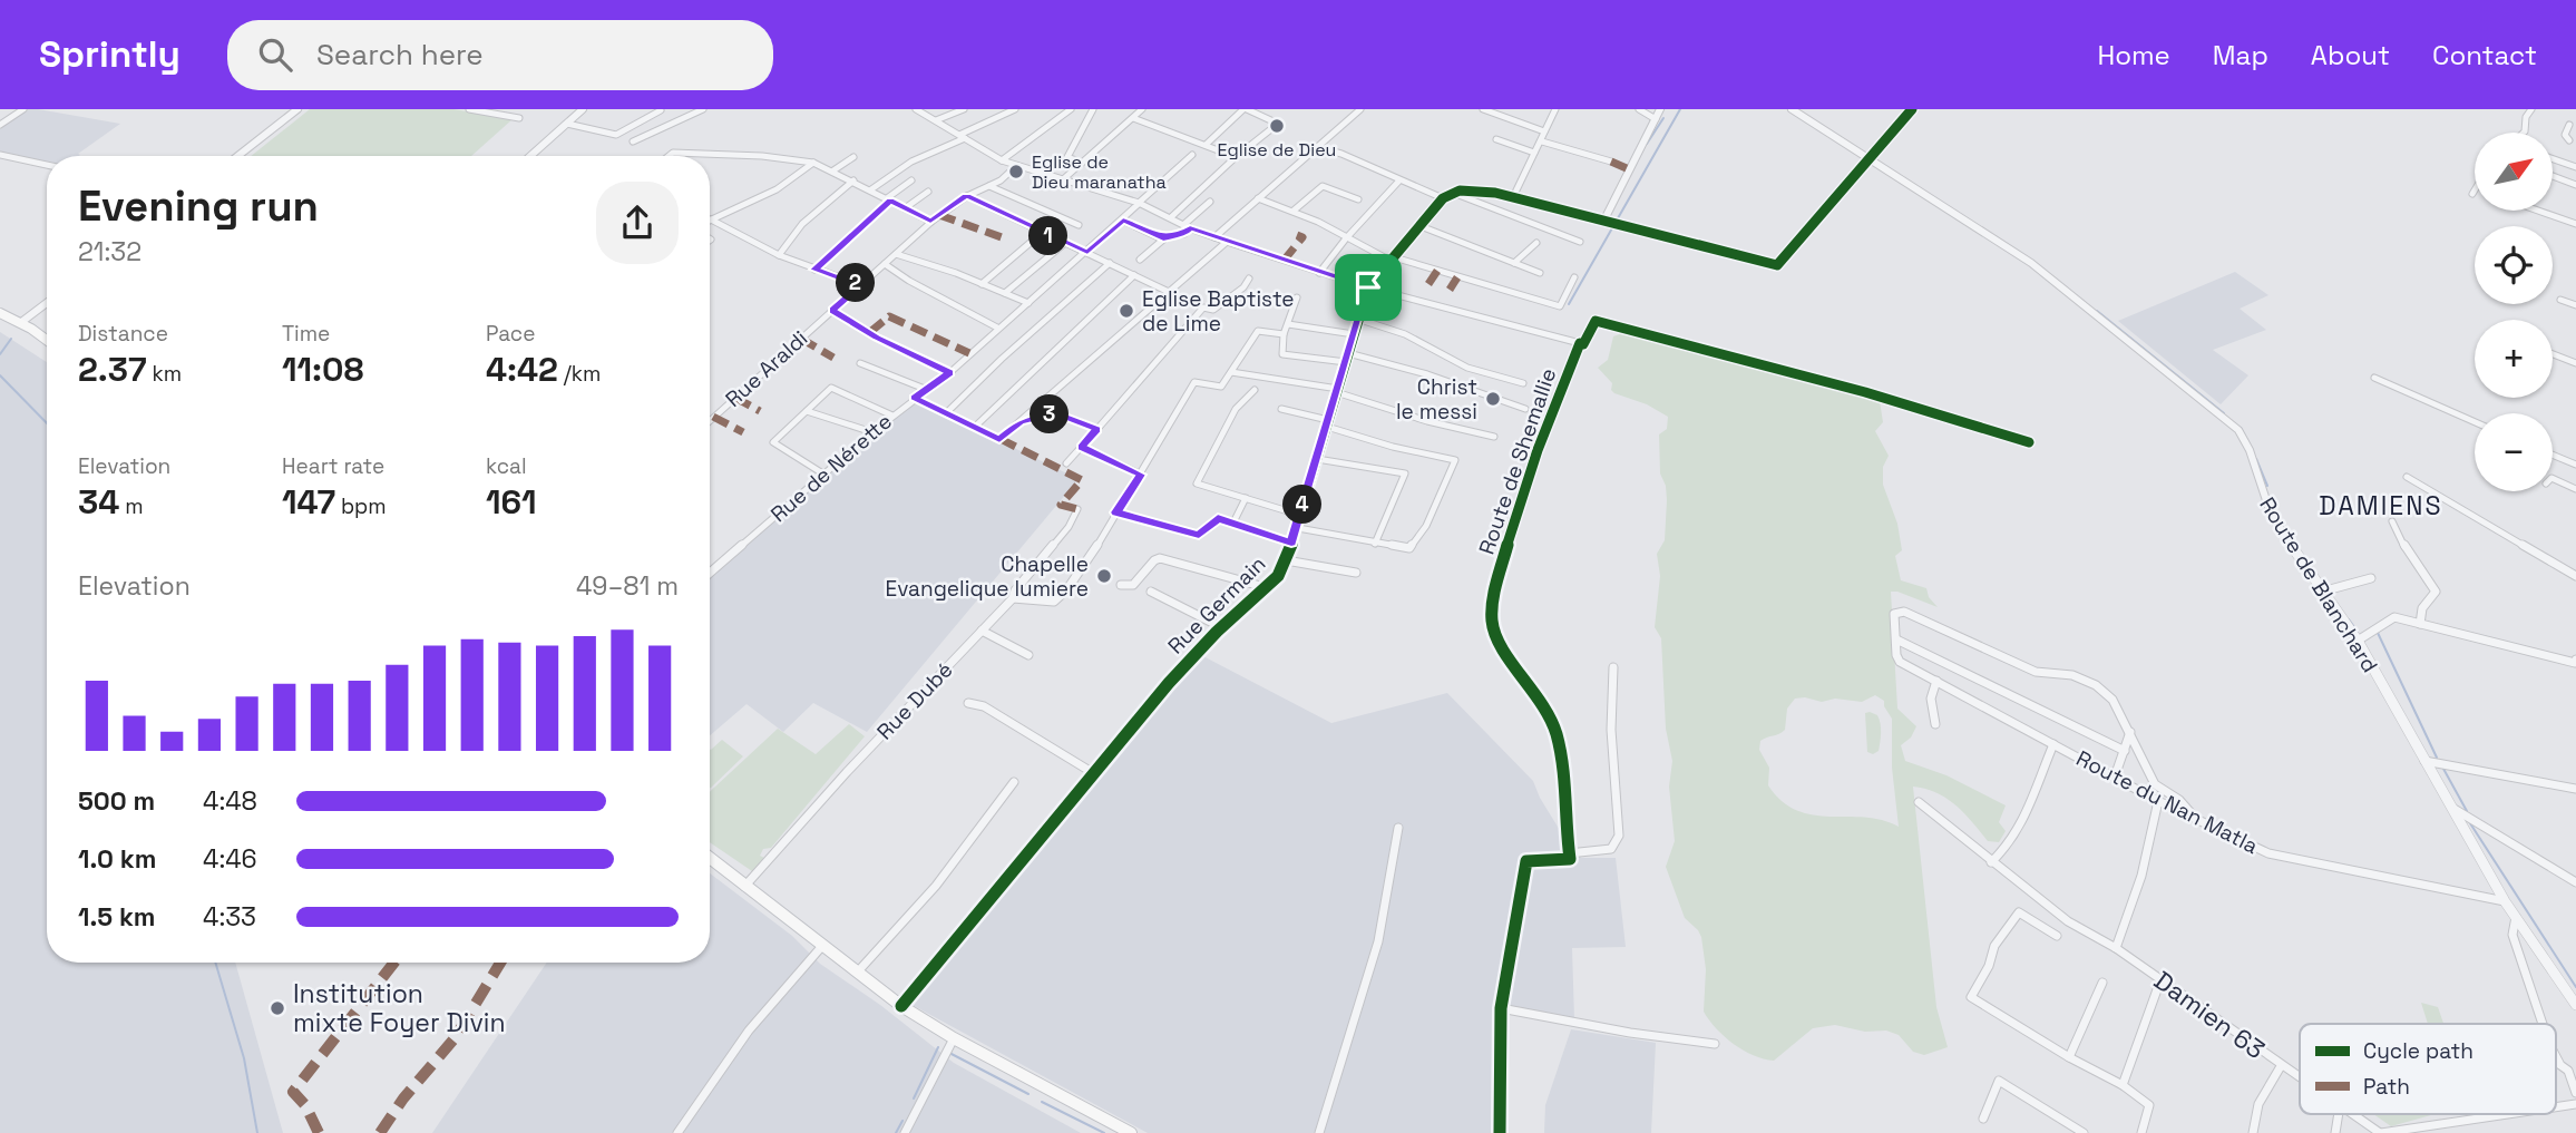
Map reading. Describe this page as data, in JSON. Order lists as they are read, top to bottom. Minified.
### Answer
{"streets":{"street":["Rue Araldi","Route de Shemallie","Rue de Nérette","Route de Blanchard","Rue Germain","Rue Dubé","Route du Nan Matla","Damien 63"]},"crossings":[["Route de Blanchard","Route du Nan Matla"]],"districts":["DAMIENS"],"places":["Eglise de Dieu","Eglise de Dieu maranatha","Eglise Baptiste de Lime","Christ le messi","Chapelle Evangelique lumiere","Institution mixte Foyer Divin"],"legend":["Cycle path","Path"],"north":"top right","page":{"header":"Sprintly","search":"Search here","nav":["Home","Map","About","Contact"],"map_buttons":["+","−"],"heading":["Evening run","21:32"],"pins":["1","2","3","4"],"stats":[["Distance","2.37 km"],["Time","11:08"],["Pace","4:42 /km"],["Elevation","34 m"],["Heart rate","147 bpm"],["kcal","161"]],"chart":["Elevation","49–81 m"],"list":[{"name":"500 m","note":"4:48"},{"name":"1.0 km","note":"4:46"},{"name":"1.5 km","note":"4:33"}]}}
